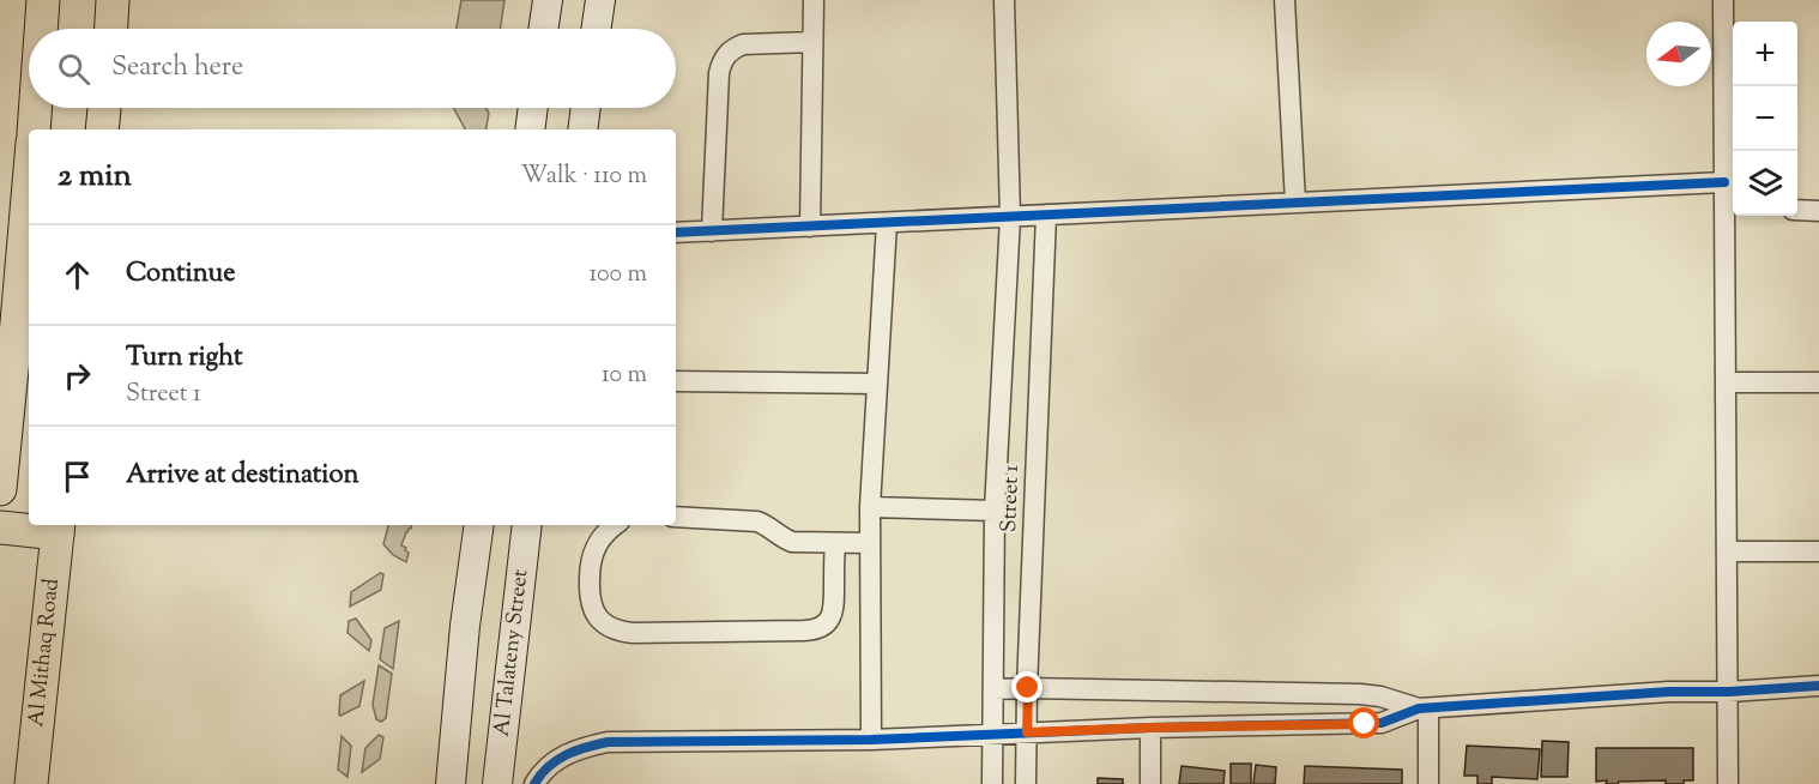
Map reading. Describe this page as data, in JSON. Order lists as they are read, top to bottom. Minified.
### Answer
{"streets":{"main road":["Al Mithaq Road","Al Talateny Street"],"street":["Street 1"]},"north":"left","page":{"map_buttons":["+","−"],"search":"Search here","heading":["2 min","Walk · 110 m"],"list":[["Continue","100 m"],["Turn right","Street 1","10 m"],"Arrive at destination"]}}
